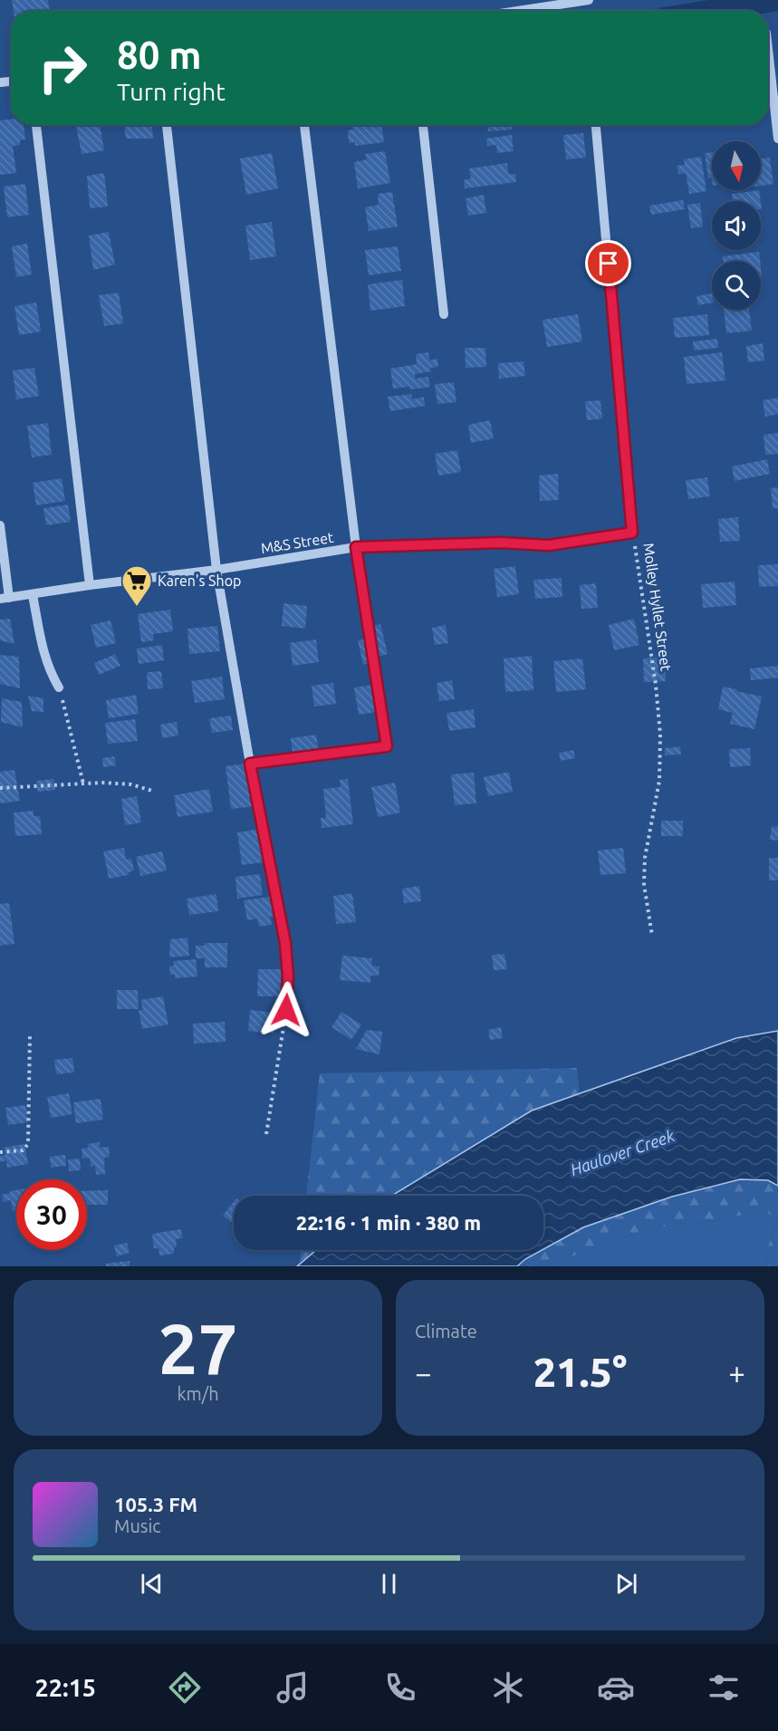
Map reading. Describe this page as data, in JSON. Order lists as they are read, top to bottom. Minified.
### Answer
{"streets":{"street":["M&S Street","Molley Hyllet Street"]},"crossings":[["M&S Street","Molley Hyllet Street"]],"water":["Haulover Creek"],"places":{"supermarket":["Karen's Shop"]},"north":"bottom","page":{"turn":["80 m","Turn right"],"limit":"30","trip":"22:16 · 1 min · 380 m","tile":[["27","km/h"],"Climate"],"heat":["−","21.5°","+"],"song":["105.3 FM","Music"],"tabs":"22:15"}}
